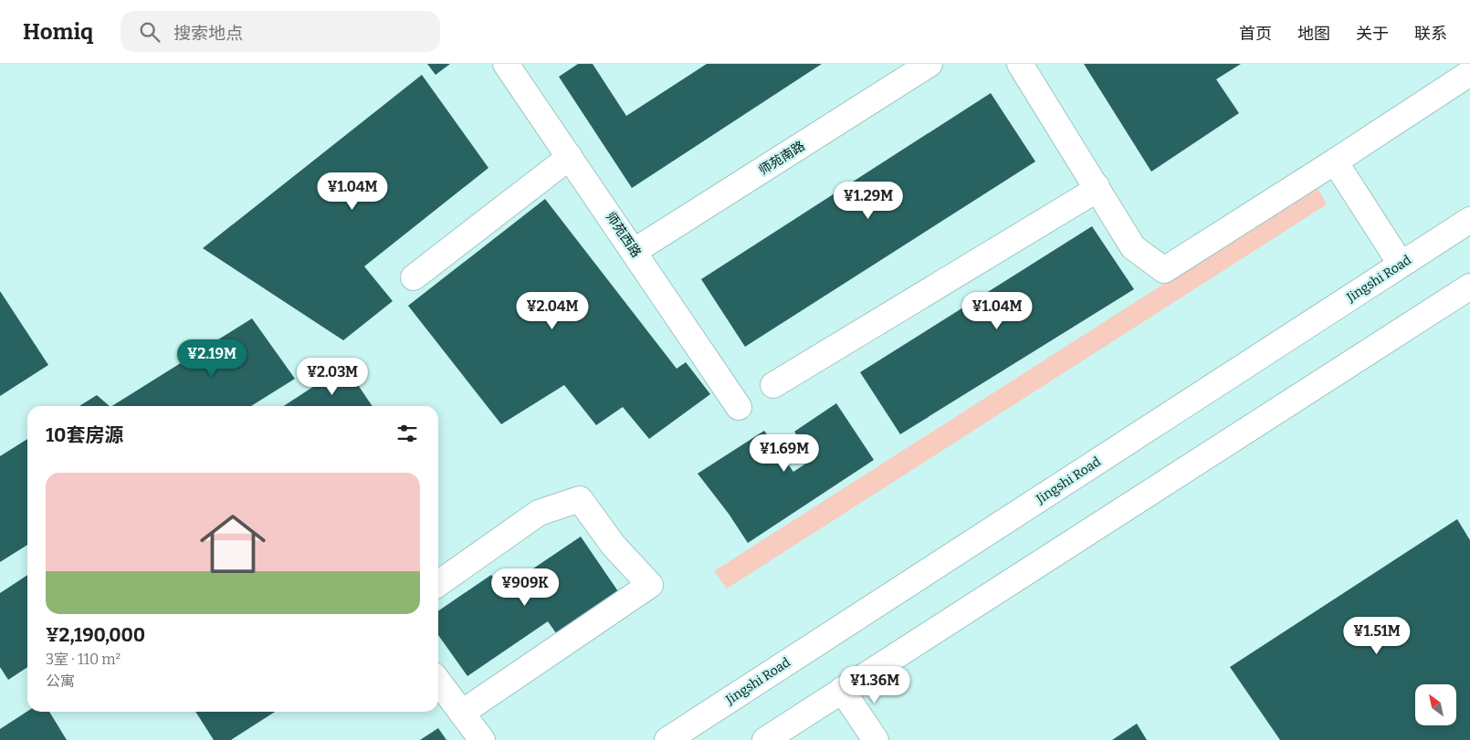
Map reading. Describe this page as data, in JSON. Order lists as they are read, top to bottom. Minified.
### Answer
{"streets":{"main road":["师苑南路","师苑西路","Jingshi Road"]},"crossings":[["师苑南路","师苑西路"]],"north":"top left","page":{"header":"Homiq","search":"搜索地点","nav":["首页","地图","关于","联系"],"price":["¥1.04M","¥1.29M","¥2.04M","¥1.04M","¥2.19M","¥2.03M","¥1.69M","¥909K","¥1.51M","¥1.36M"],"heading":"10套房源","list":[{"name":"¥2,190,000","note":"3室 · 110 m² · 公寓"}]}}
